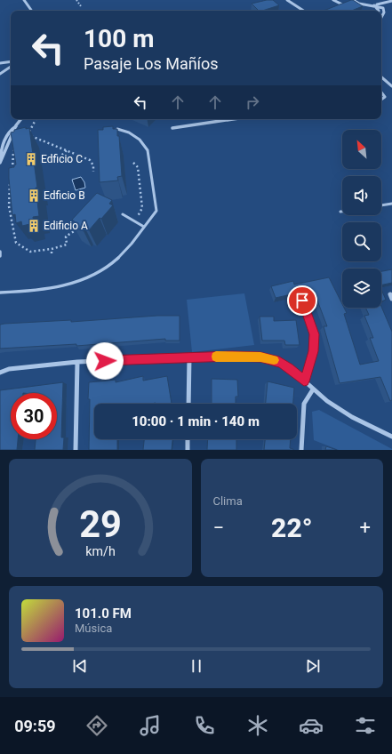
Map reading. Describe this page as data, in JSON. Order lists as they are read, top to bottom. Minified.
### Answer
{"places":{"building":["Edficio C","Edficio B","Edificio A"]},"north":"top left","page":{"turn":["100 m","Pasaje Los Mañíos"],"limit":"30","trip":"10:00 · 1 min · 140 m","tile":"Clima","heat":["−","22°","+"],"song":["101.0 FM","Música"],"tabs":"09:59","gauge":["29","km/h"]}}
